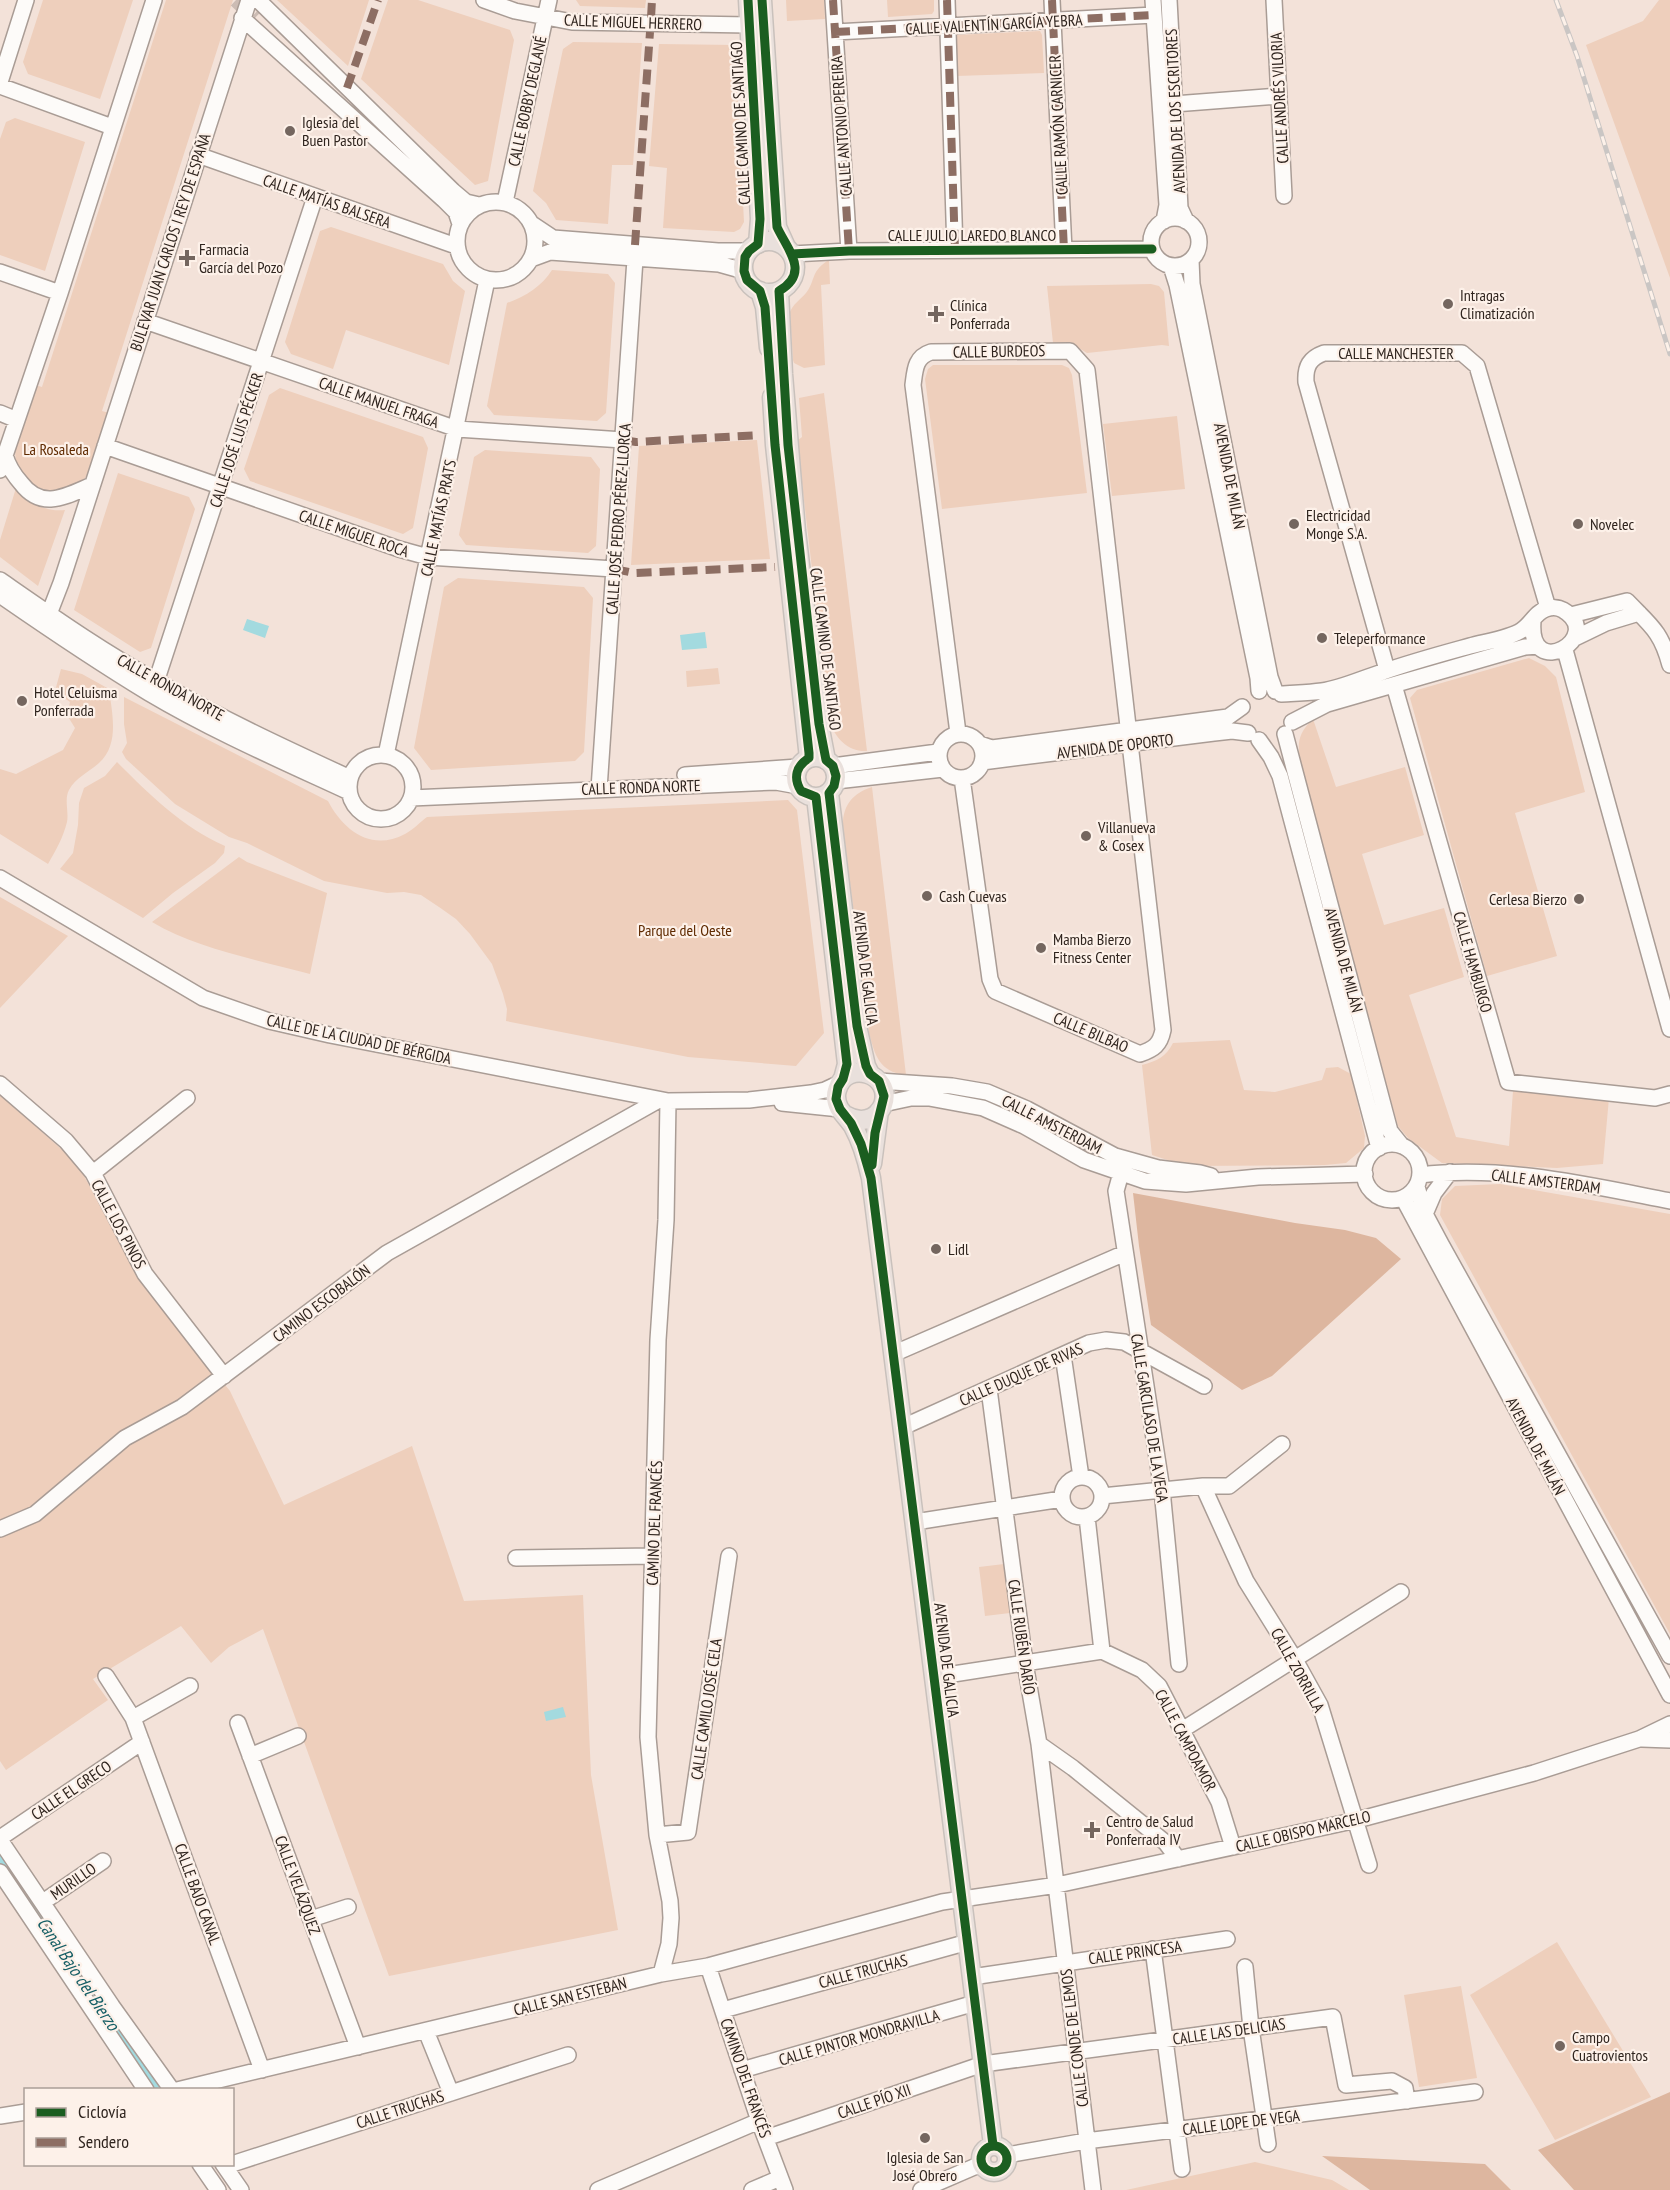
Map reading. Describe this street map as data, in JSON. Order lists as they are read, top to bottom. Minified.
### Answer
{"streets":{"main road":["CALLE CAMINO DE SANTIAGO","AVENIDA DE GALICIA"],"street":["CALLE MIGUEL HERRERO","CALLE VALENTÍN GARCÍA YEBRA","CALLE ANDRÉS VILORIA","CALLE BOBBY DEGLANÉ","AVENIDA DE LOS ESCRITORES","CALLE RAMÓN CARNICER","CALLE ANTONIO PEREIRA","CALLE MATÍAS BALSERA","CALLE JULIO LAREDO BLANCO","BULEVAR JUAN CARLOS I REY DE ESPAÑA","CALLE BURDEOS","CALLE MANCHESTER","CALLE MANUEL FRAGA","CALLE JOSÉ LUIS PÉCKER","AVENIDA DE MILÁN","CALLE MATÍAS PRATS","CALLE JOSÉ PEDRO PÉREZ-LLORCA","CALLE MIGUEL ROCA","CALLE RONDA NORTE","AVENIDA DE OPORTO","CALLE HAMBURGO","CALLE BILBAO","CALLE DE LA CIUDAD DE BÉRGIDA","CALLE AMSTERDAM","CALLE LOS PINOS","CAMINO ESCOBALÓN","CALLE DUQUE DE RIVAS","CALLE GARCILASO DE LA VEGA","CAMINO DEL FRANCÉS","CALLE RUBÉN DARÍO","CALLE ZORRILLA","CALLE CAMILO JOSÉ CELA","CALLE CAMPOAMOR","CALLE EL GRECO","CALLE OBISPO MARCELO","MURILLO","CALLE VELÁZQUEZ","CALLE BAJO CANAL","CALLE PRINCESA","CALLE TRUCHAS","CALLE SAN ESTEBAN","CALLE LAS DELICIAS","CALLE PINTOR MONDRAVILLA","CALLE CONDE DE LEMOS","CALLE PÍO XII","CALLE LOPE DE VEGA"]},"crossings":[["CALLE MIGUEL HERRERO","CALLE BOBBY DEGLANÉ"],["CALLE MIGUEL HERRERO","CALLE CAMINO DE SANTIAGO"],["CALLE VALENTÍN GARCÍA YEBRA","AVENIDA DE LOS ESCRITORES"],["CALLE VALENTÍN GARCÍA YEBRA","CALLE RAMÓN CARNICER"],["CALLE VALENTÍN GARCÍA YEBRA","CALLE ANTONIO PEREIRA"],["CALLE BOBBY DEGLANÉ","CALLE MATÍAS BALSERA"],["CALLE BOBBY DEGLANÉ","CALLE MATÍAS PRATS"],["AVENIDA DE LOS ESCRITORES","CALLE JULIO LAREDO BLANCO"],["AVENIDA DE LOS ESCRITORES","AVENIDA DE MILÁN"],["CALLE CAMINO DE SANTIAGO","CALLE JULIO LAREDO BLANCO"],["CALLE CAMINO DE SANTIAGO","CALLE RONDA NORTE"],["CALLE CAMINO DE SANTIAGO","AVENIDA DE GALICIA"],["CALLE RAMÓN CARNICER","CALLE JULIO LAREDO BLANCO"],["CALLE ANTONIO PEREIRA","CALLE JULIO LAREDO BLANCO"],["CALLE MATÍAS BALSERA","BULEVAR JUAN CARLOS I REY DE ESPAÑA"],["CALLE MATÍAS BALSERA","CALLE JOSÉ LUIS PÉCKER"],["CALLE MATÍAS BALSERA","CALLE MATÍAS PRATS"],["CALLE JULIO LAREDO BLANCO","AVENIDA DE MILÁN"],["BULEVAR JUAN CARLOS I REY DE ESPAÑA","CALLE MANUEL FRAGA"],["BULEVAR JUAN CARLOS I REY DE ESPAÑA","CALLE MIGUEL ROCA"],["BULEVAR JUAN CARLOS I REY DE ESPAÑA","CALLE RONDA NORTE"],["CALLE BURDEOS","AVENIDA DE OPORTO"],["CALLE BURDEOS","CALLE BILBAO"],["CALLE MANUEL FRAGA","CALLE JOSÉ LUIS PÉCKER"],["CALLE MANUEL FRAGA","CALLE MATÍAS PRATS"],["CALLE MANUEL FRAGA","CALLE JOSÉ PEDRO PÉREZ-LLORCA"],["CALLE JOSÉ LUIS PÉCKER","CALLE MIGUEL ROCA"],["CALLE JOSÉ LUIS PÉCKER","CALLE RONDA NORTE"],["AVENIDA DE MILÁN","AVENIDA DE OPORTO"],["AVENIDA DE MILÁN","CALLE AMSTERDAM"],["CALLE MATÍAS PRATS","CALLE MIGUEL ROCA"],["CALLE MATÍAS PRATS","CALLE RONDA NORTE"],["CALLE JOSÉ PEDRO PÉREZ-LLORCA","CALLE MIGUEL ROCA"],["CALLE JOSÉ PEDRO PÉREZ-LLORCA","CALLE RONDA NORTE"],["CALLE RONDA NORTE","AVENIDA DE GALICIA"],["AVENIDA DE OPORTO","CALLE BILBAO"],["AVENIDA DE GALICIA","CALLE DE LA CIUDAD DE BÉRGIDA"],["AVENIDA DE GALICIA","CALLE AMSTERDAM"],["AVENIDA DE GALICIA","CALLE DUQUE DE RIVAS"],["AVENIDA DE GALICIA","CALLE OBISPO MARCELO"],["AVENIDA DE GALICIA","CALLE PRINCESA"],["AVENIDA DE GALICIA","CALLE TRUCHAS"],["AVENIDA DE GALICIA","CALLE SAN ESTEBAN"],["AVENIDA DE GALICIA","CALLE LAS DELICIAS"],["AVENIDA DE GALICIA","CALLE PINTOR MONDRAVILLA"],["AVENIDA DE GALICIA","CALLE PÍO XII"],["AVENIDA DE GALICIA","CALLE LOPE DE VEGA"],["CALLE DE LA CIUDAD DE BÉRGIDA","CALLE AMSTERDAM"],["CALLE DE LA CIUDAD DE BÉRGIDA","CAMINO ESCOBALÓN"],["CALLE DE LA CIUDAD DE BÉRGIDA","CAMINO DEL FRANCÉS"],["CALLE AMSTERDAM","CALLE GARCILASO DE LA VEGA"],["CALLE LOS PINOS","CAMINO ESCOBALÓN"],["CAMINO ESCOBALÓN","CAMINO DEL FRANCÉS"],["CALLE DUQUE DE RIVAS","CALLE GARCILASO DE LA VEGA"],["CALLE DUQUE DE RIVAS","CALLE RUBÉN DARÍO"],["CAMINO DEL FRANCÉS","CALLE CAMILO JOSÉ CELA"],["CAMINO DEL FRANCÉS","CALLE TRUCHAS"],["CAMINO DEL FRANCÉS","CALLE SAN ESTEBAN"],["CAMINO DEL FRANCÉS","CALLE PINTOR MONDRAVILLA"],["CAMINO DEL FRANCÉS","CALLE PÍO XII"],["CALLE RUBÉN DARÍO","CALLE OBISPO MARCELO"],["CALLE RUBÉN DARÍO","CALLE CONDE DE LEMOS"],["CALLE ZORRILLA","CALLE OBISPO MARCELO"],["CALLE CAMPOAMOR","CALLE OBISPO MARCELO"],["CALLE EL GRECO","CALLE BAJO CANAL"],["CALLE OBISPO MARCELO","CALLE SAN ESTEBAN"],["CALLE OBISPO MARCELO","CALLE CONDE DE LEMOS"],["CALLE VELÁZQUEZ","CALLE SAN ESTEBAN"],["CALLE BAJO CANAL","CALLE SAN ESTEBAN"],["CALLE PRINCESA","CALLE CONDE DE LEMOS"],["CALLE LAS DELICIAS","CALLE CONDE DE LEMOS"],["CALLE LAS DELICIAS","CALLE PÍO XII"],["CALLE LAS DELICIAS","CALLE LOPE DE VEGA"],["CALLE CONDE DE LEMOS","CALLE LOPE DE VEGA"]],"water":["Canal Bajo del Bierzo"],"parks":["La Rosaleda","Parque del Oeste"],"places":{"other":["Iglesia del Buen Pastor","Intragas Climatización","Electricidad Monge S.A.","Novelec","Teleperformance","Hotel Celuisma Ponferrada","Villanueva & Cosex","Cash Cuevas","Cerlesa Bierzo","Mamba Bierzo Fitness Center","Lidl","Campo Cuatrovientos","Iglesia de San José Obrero"],"health":["Farmacia García del Pozo","Clínica Ponferrada","Centro de Salud Ponferrada IV"]},"legend":["Ciclovía","Sendero"]}
